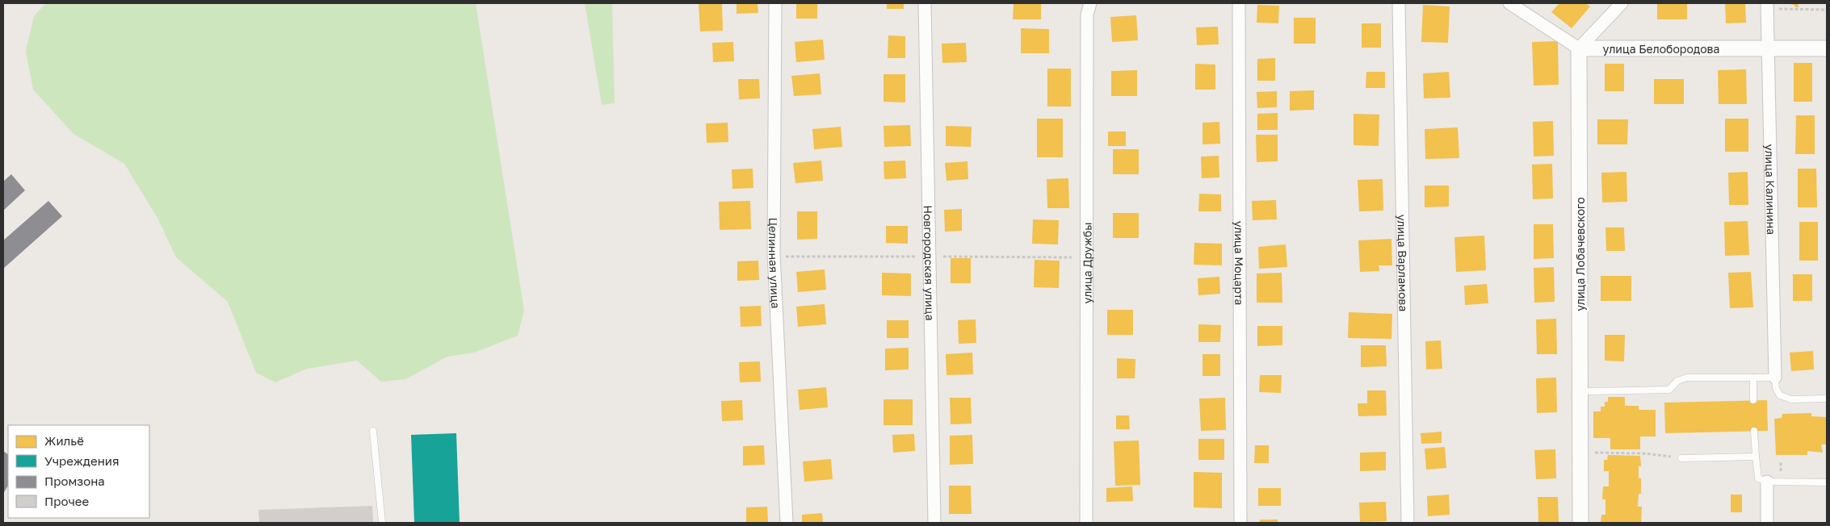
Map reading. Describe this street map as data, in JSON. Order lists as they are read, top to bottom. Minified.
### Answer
{"streets":{"street":["улица Белобородова","улица Калинина","улица Лобачевского","Целинная улица","Новгородская улица","улица Дружбы","улица Моцарта","улица Варламова"]},"crossings":[["улица Белобородова","улица Калинина"],["улица Белобородова","улица Лобачевского"]],"legend":["Жильё","Учреждения","Промзона","Прочее"]}
